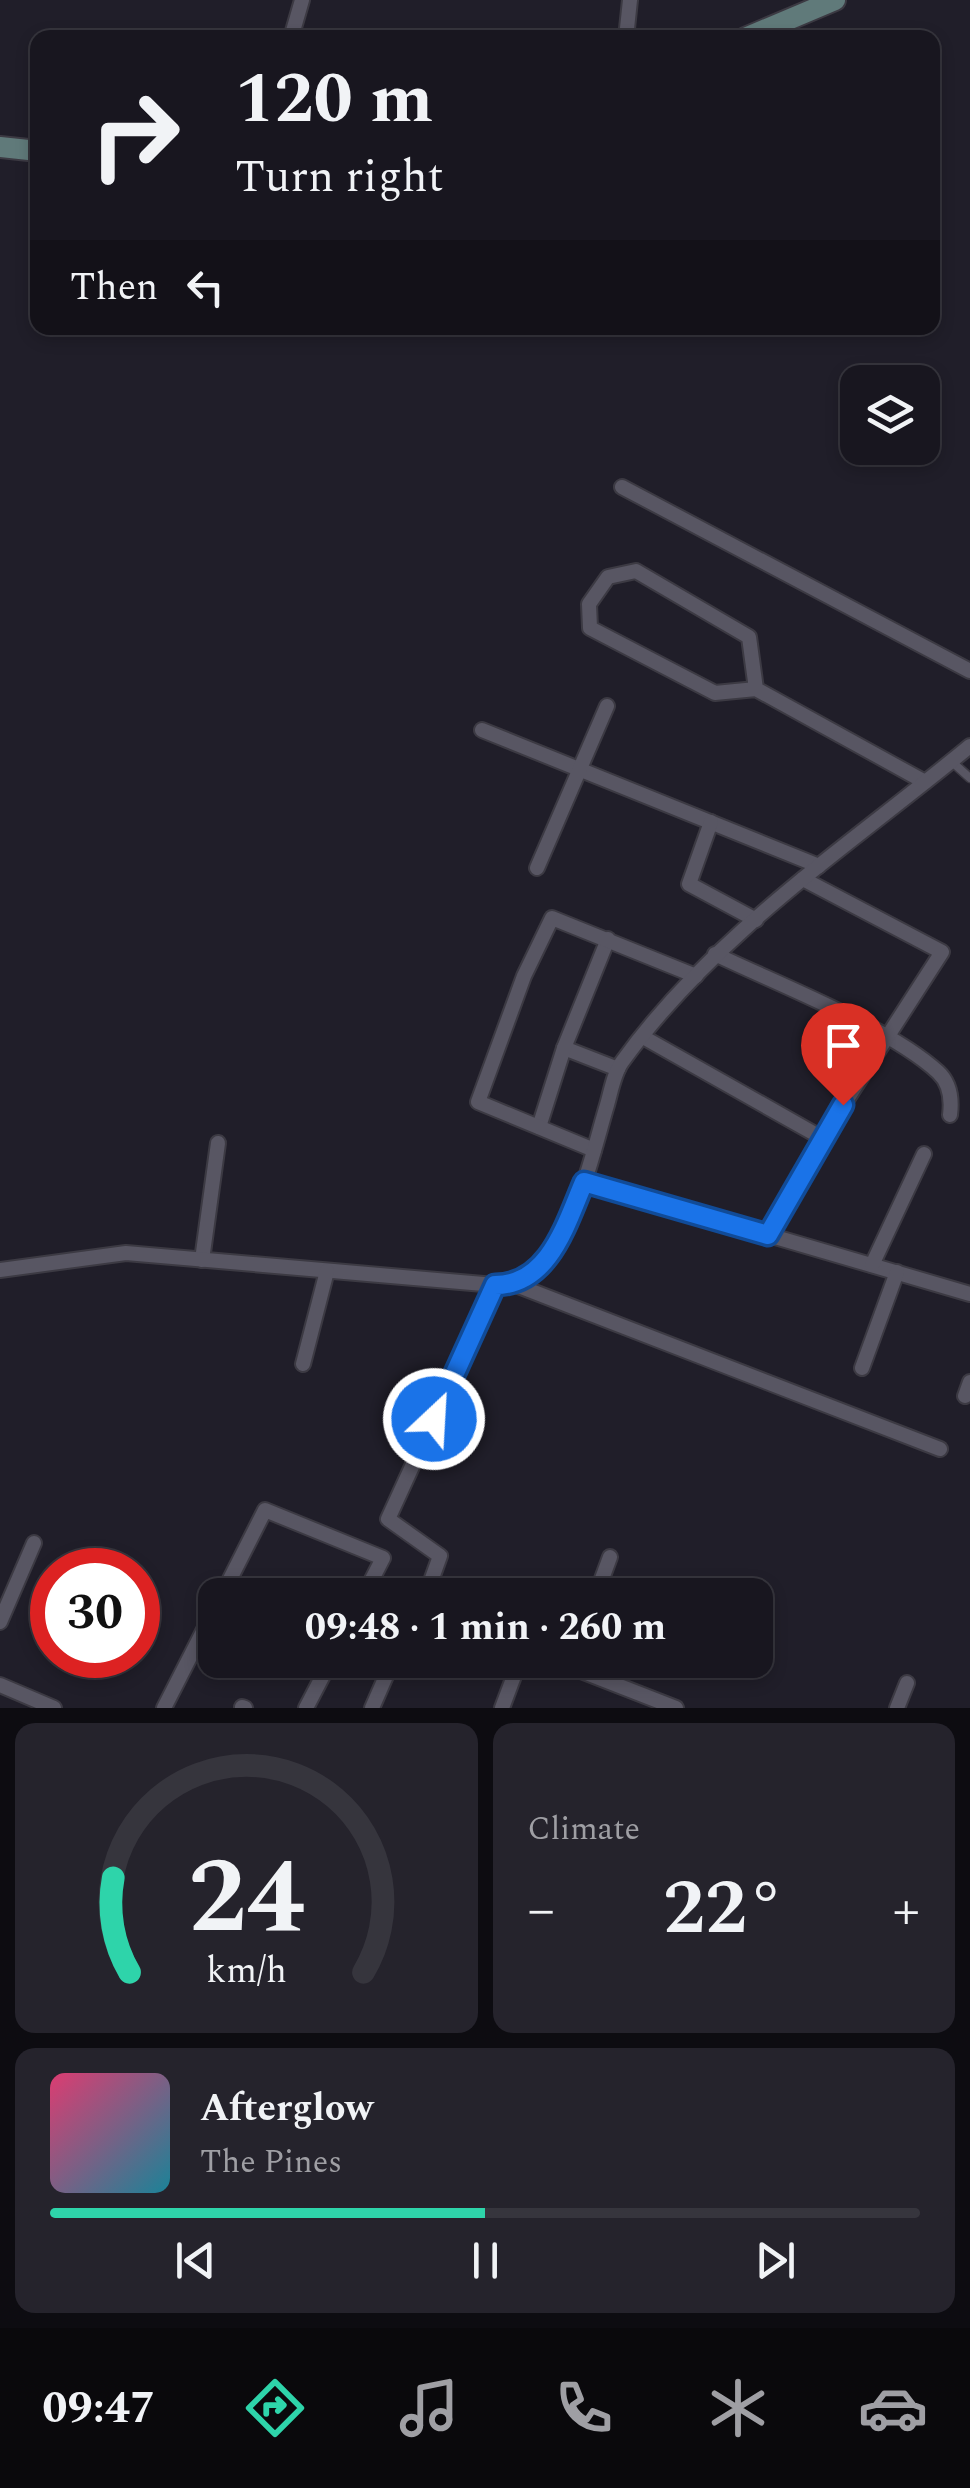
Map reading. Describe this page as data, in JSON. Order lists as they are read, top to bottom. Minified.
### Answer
{"page":{"turn":["120 m","Turn right"],"then":"Then","limit":"30","trip":"09:48 · 1 min · 260 m","tile":"Climate","heat":["−","22°","+"],"song":["Afterglow","The Pines"],"tabs":"09:47","gauge":["24","km/h"]}}
